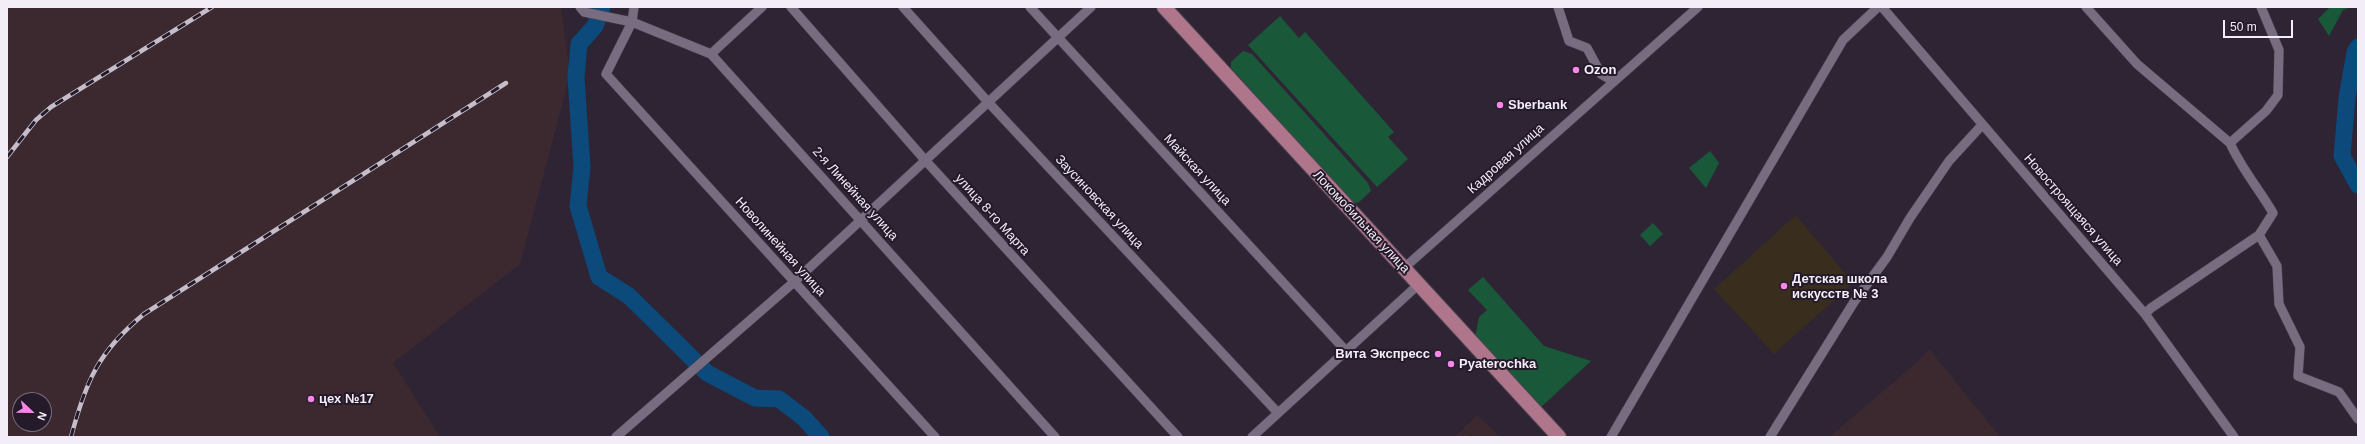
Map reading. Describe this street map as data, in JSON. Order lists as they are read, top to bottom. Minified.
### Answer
{"streets":{"main road":["Локомобильная улица"],"street":["Кадровая улица","Майская улица","2-я Линейная улица","Заусиновская улица","Новостроящаяся улица","улица 8-го Марта","Новолинейная улица"]},"crossings":[["Кадровая улица","Локомобильная улица"],["2-я Линейная улица","Новолинейная улица"]],"places":["Ozon","Sberbank","Детская школа искусств № 3","Вита Экспресс","Pyaterochka","цех №17"],"scale_bar":"50 m","north":"right"}
